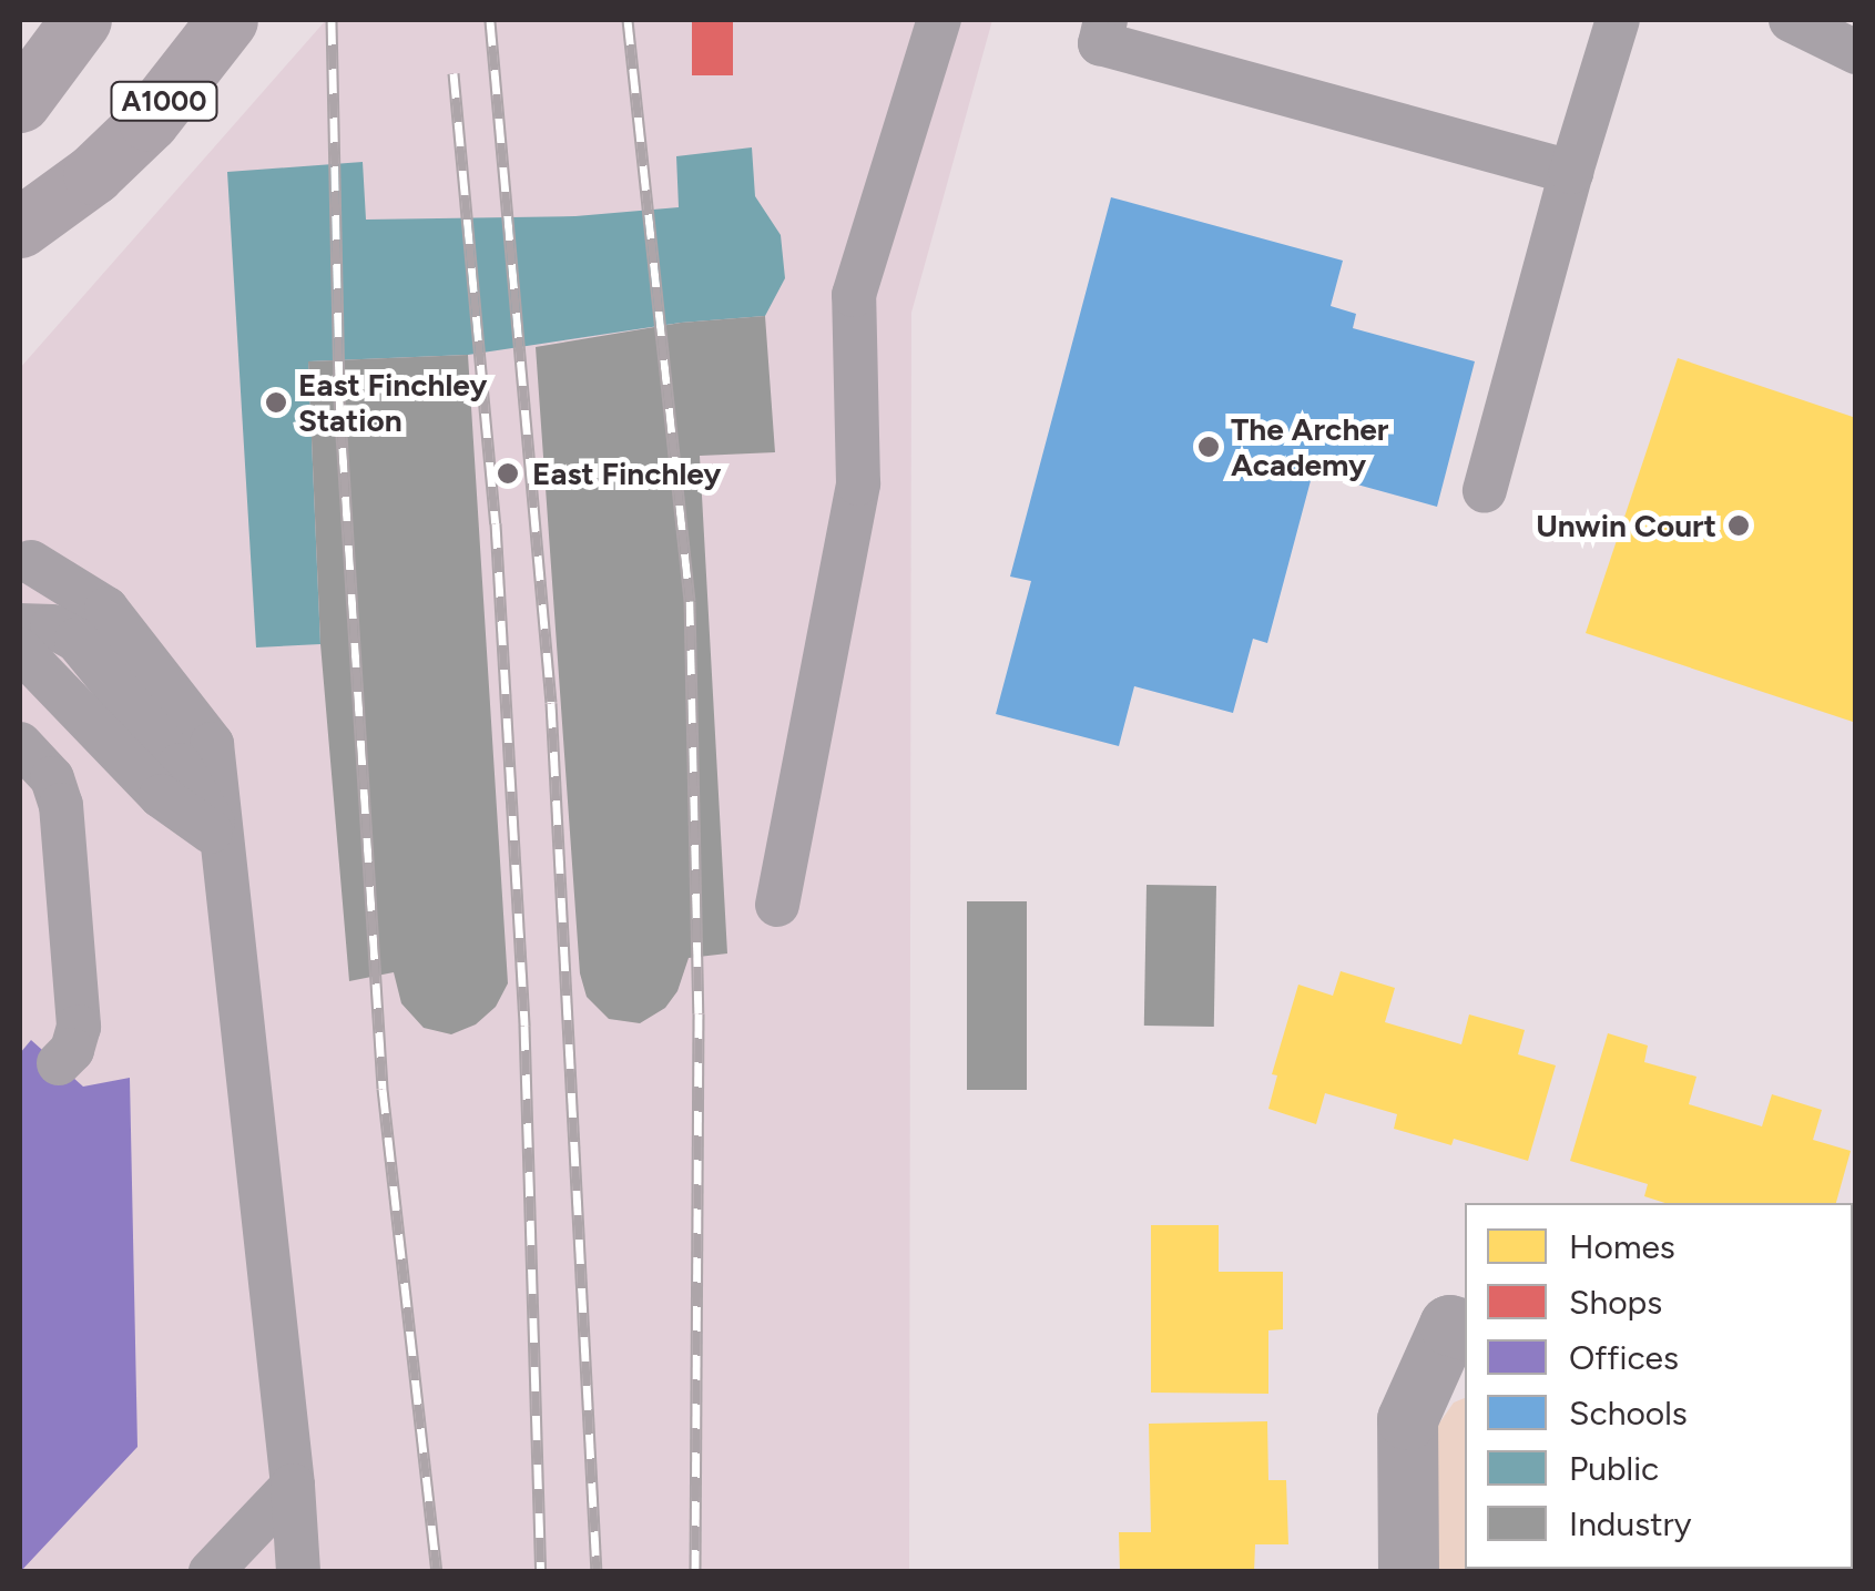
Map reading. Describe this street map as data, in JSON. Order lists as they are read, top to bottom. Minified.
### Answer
{"streets":{"main road":["A1000"]},"places":["East Finchley Station","The Archer Academy","East Finchley","Unwin Court"],"legend":["Homes","Shops","Offices","Schools","Public","Industry"]}
